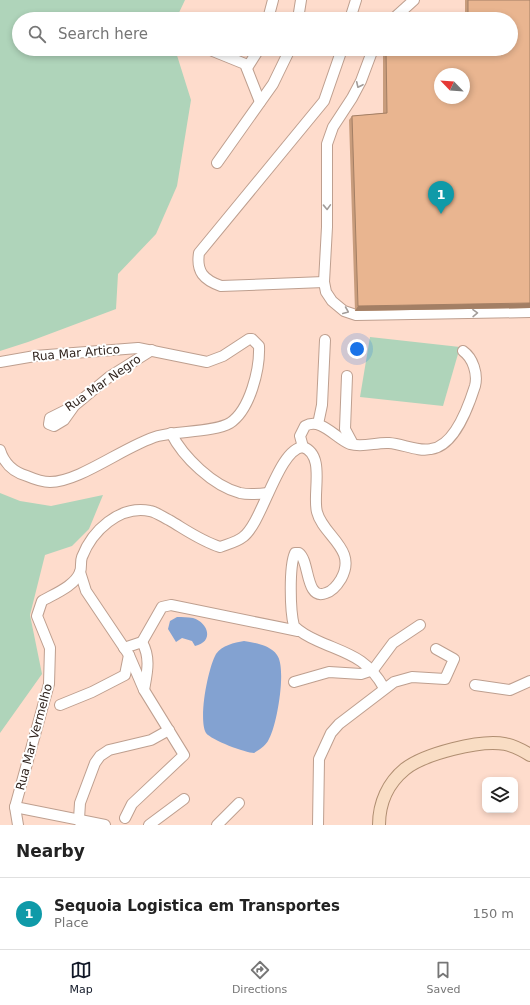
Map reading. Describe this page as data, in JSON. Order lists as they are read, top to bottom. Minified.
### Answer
{"streets":{"street":["Rua Mar Artico","Rua Mar Negro","Rua Mar Vermelho"]},"crossings":[["Rua Mar Artico","Rua Mar Negro"]],"north":"top left","page":{"search":"Search here","pins":"1","heading":"Nearby","list":[{"mark":"1","name":"Sequoia Logistica em Transportes","note":"Place","value":"150 m"}],"nav":["Map","Directions","Saved"]}}
